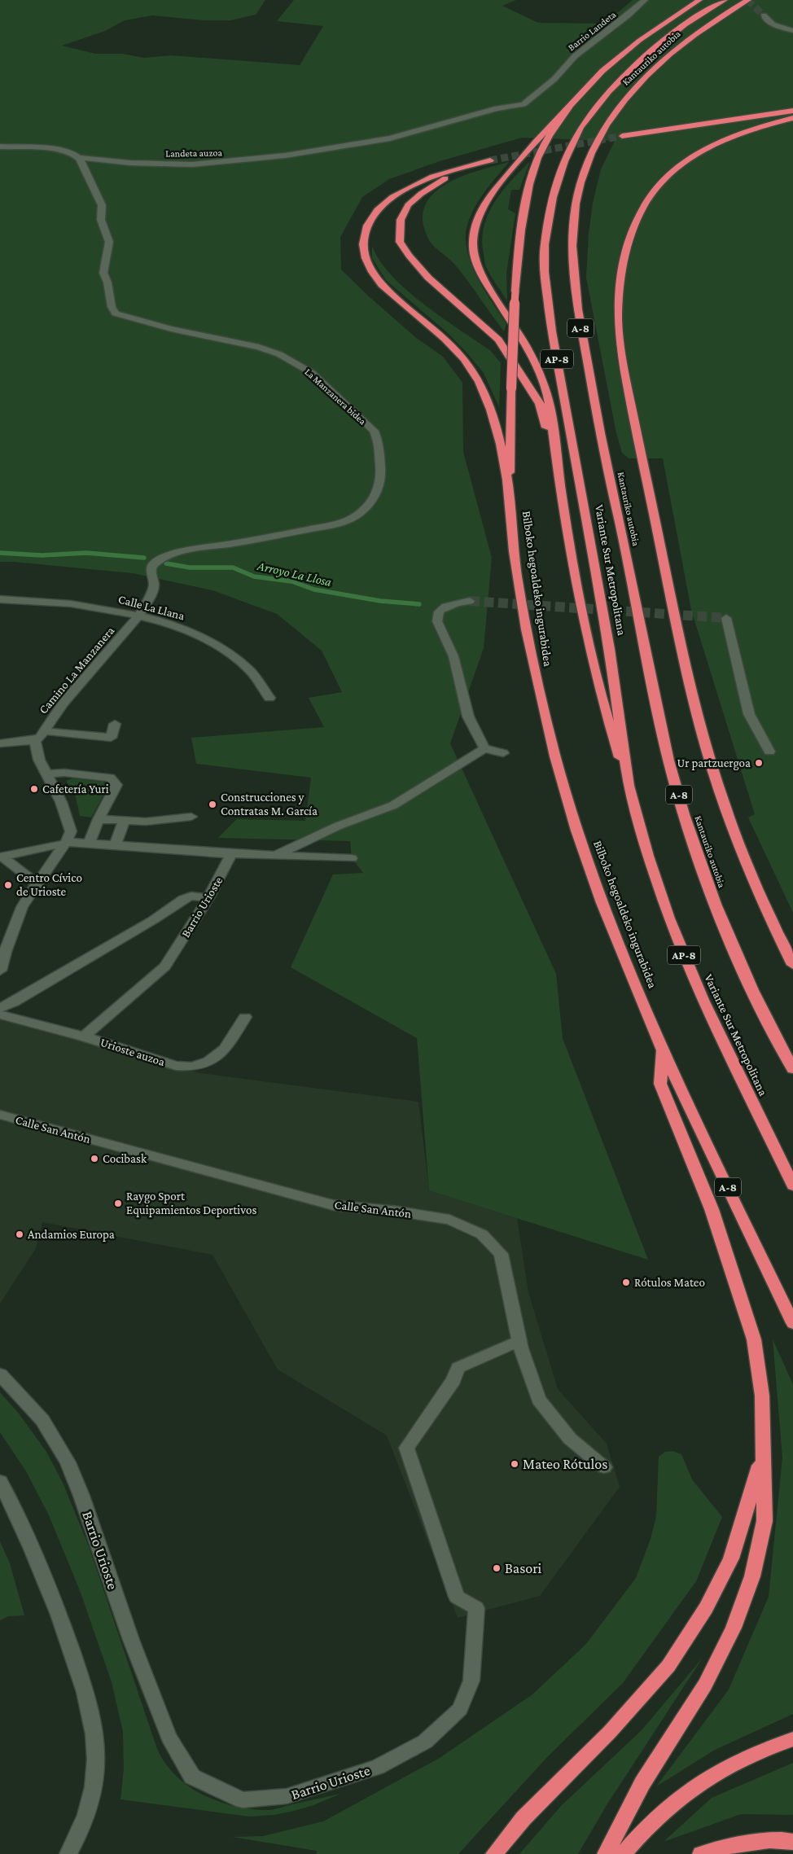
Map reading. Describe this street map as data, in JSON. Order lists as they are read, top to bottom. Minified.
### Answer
{"streets":{"highway":["Kantauriko autobia","A-8","AP-8","Variante Sur Metropolitana","Bilboko hegoaldeko ingurabidea"],"street":["Barrio Landeta","Landeta auzoa","La Manzanera bidea","Calle La Llana","Camino La Manzanera","Barrio Urioste","Urioste auzoa","Calle San Antón"]},"crossings":[["Barrio Landeta","Landeta auzoa"],["Kantauriko autobia","Bilboko hegoaldeko ingurabidea"],["Landeta auzoa","La Manzanera bidea"],["La Manzanera bidea","Calle La Llana"],["La Manzanera bidea","Camino La Manzanera"],["Calle La Llana","Camino La Manzanera"],["Barrio Urioste","Urioste auzoa"],["Barrio Urioste","Calle San Antón"]],"water":["Arroyo La Llosa"],"places":["Ur partzuergoa","Cafetería Yuri","Construcciones y Contratas M. García","Centro Cívico de Urioste","Cocibask","Raygo Sport Equipamientos Deportivos","Andamios Europa","Rótulos Mateo","Mateo Rótulos","Basori"]}
